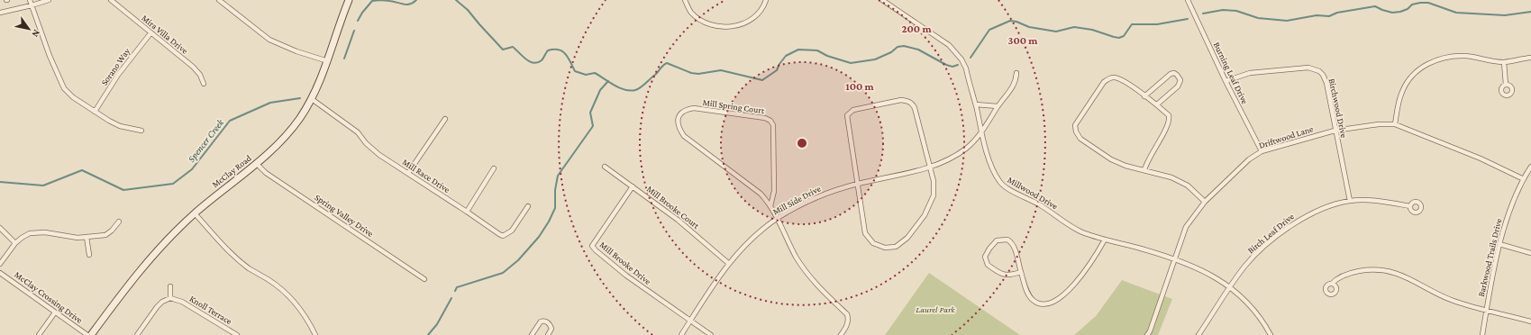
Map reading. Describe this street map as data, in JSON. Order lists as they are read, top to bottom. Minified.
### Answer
{"streets":{"main road":["McClay Road"],"street":["Mira Villa Drive","Sorano Way","Burning Leaf Drive","Mill Spring Court","Birchwood Drive","Driftwood Lane","Mill Race Drive","Millwood Drive","Mill Side Drive","Mill Brooke Court","Spring Valley Drive","Birch Leaf Drive","Barkwood Trails Drive","Mill Brooke Drive","McClay Crossing Drive","Knoll Terrace"]},"crossings":[["Mira Villa Drive","Sorano Way"],["Burning Leaf Drive","Birchwood Drive"],["Burning Leaf Drive","Driftwood Lane"],["Mill Spring Court","Mill Side Drive"],["Birchwood Drive","Driftwood Lane"],["Birchwood Drive","Birch Leaf Drive"],["Driftwood Lane","Millwood Drive"],["Driftwood Lane","Barkwood Trails Drive"],["McClay Road","Mill Race Drive"],["McClay Road","Spring Valley Drive"],["Millwood Drive","Mill Side Drive"],["Millwood Drive","Birch Leaf Drive"],["Mill Side Drive","Mill Brooke Court"],["Mill Side Drive","Mill Brooke Drive"],["Mill Brooke Court","Mill Brooke Drive"]],"water":["Spencer Creek"],"parks":["Laurel Park"],"north":"bottom right","rings":["200 m","300 m","100 m"]}
